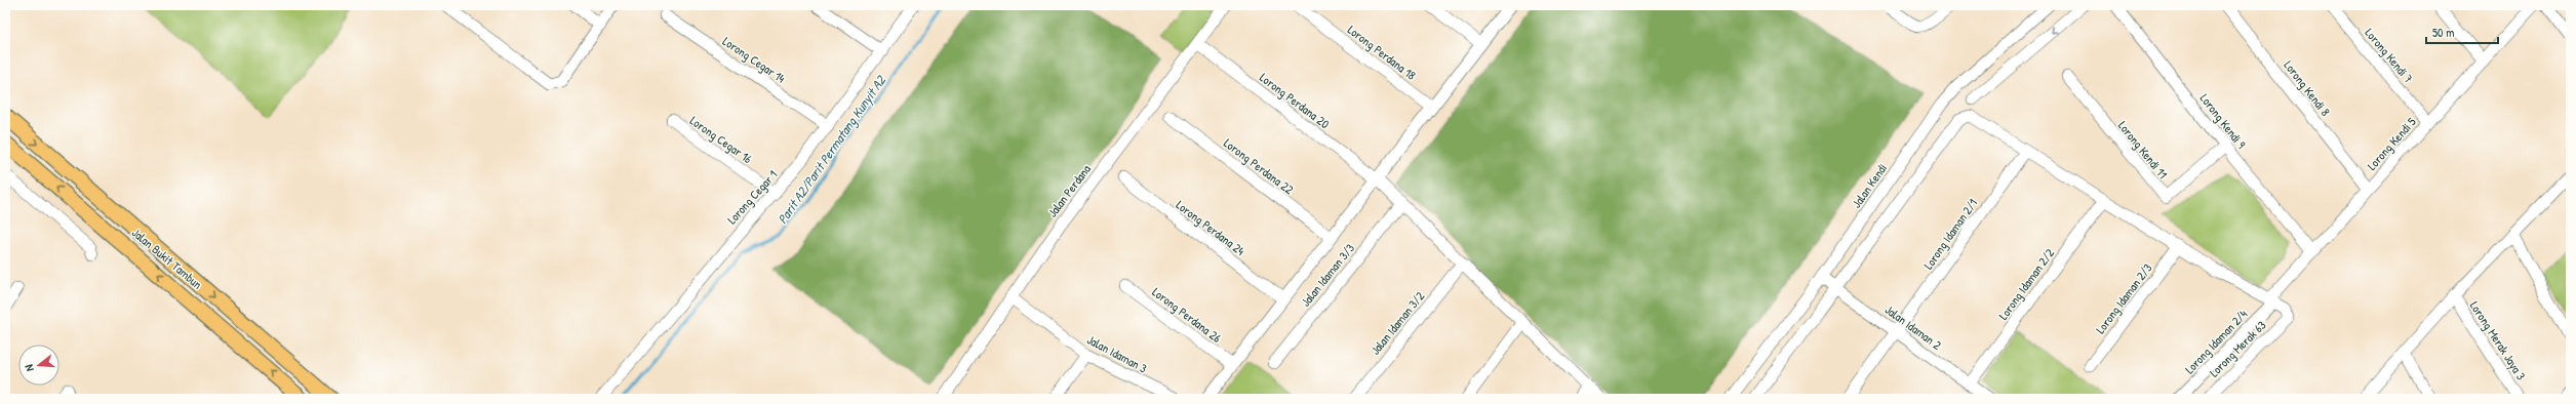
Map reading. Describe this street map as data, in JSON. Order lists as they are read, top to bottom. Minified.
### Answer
{"streets":{"main road":["Jalan Bukit Tambun"],"street":["Lorong Perdana 18","Lorong Kendi 7","Lorong Cegar 14","Lorong Kendi 8","Lorong Perdana 20","Lorong Kendi 9","Lorong Cegar 16","Lorong Kendi 5","Lorong Kendi 11","Lorong Perdana 22","Jalan Kendi","Jalan Perdana","Lorong Cegar 1","Lorong Perdana 24","Lorong Idaman 2/1","Jalan Idaman 3/3","Lorong Idaman 2/2","Lorong Idaman 2/3","Lorong Perdana 26","Jalan Idaman 3/2","Jalan Idaman 2","Lorong Merak Jaya 3","Lorong Idaman 2/4","Lorong Merak 63","Jalan Idaman 3"]},"crossings":[["Lorong Kendi 7","Lorong Kendi 5"],["Lorong Cegar 14","Lorong Cegar 1"],["Lorong Kendi 8","Lorong Kendi 5"],["Lorong Perdana 20","Jalan Perdana"],["Lorong Perdana 20","Jalan Idaman 3/3"],["Lorong Perdana 20","Jalan Idaman 3/2"],["Lorong Kendi 9","Lorong Kendi 5"],["Lorong Kendi 9","Lorong Kendi 11"],["Lorong Cegar 16","Lorong Cegar 1"],["Lorong Kendi 5","Lorong Idaman 2/4"],["Lorong Kendi 5","Lorong Merak 63"],["Jalan Kendi","Jalan Idaman 2"],["Jalan Perdana","Jalan Idaman 3"],["Lorong Idaman 2/1","Jalan Idaman 2"],["Lorong Idaman 2/2","Jalan Idaman 2"],["Lorong Idaman 2/4","Lorong Merak 63"]],"water":["Parit A2/Parit Permatang Kunyit A2"],"scale_bar":"50 m","north":"left"}
